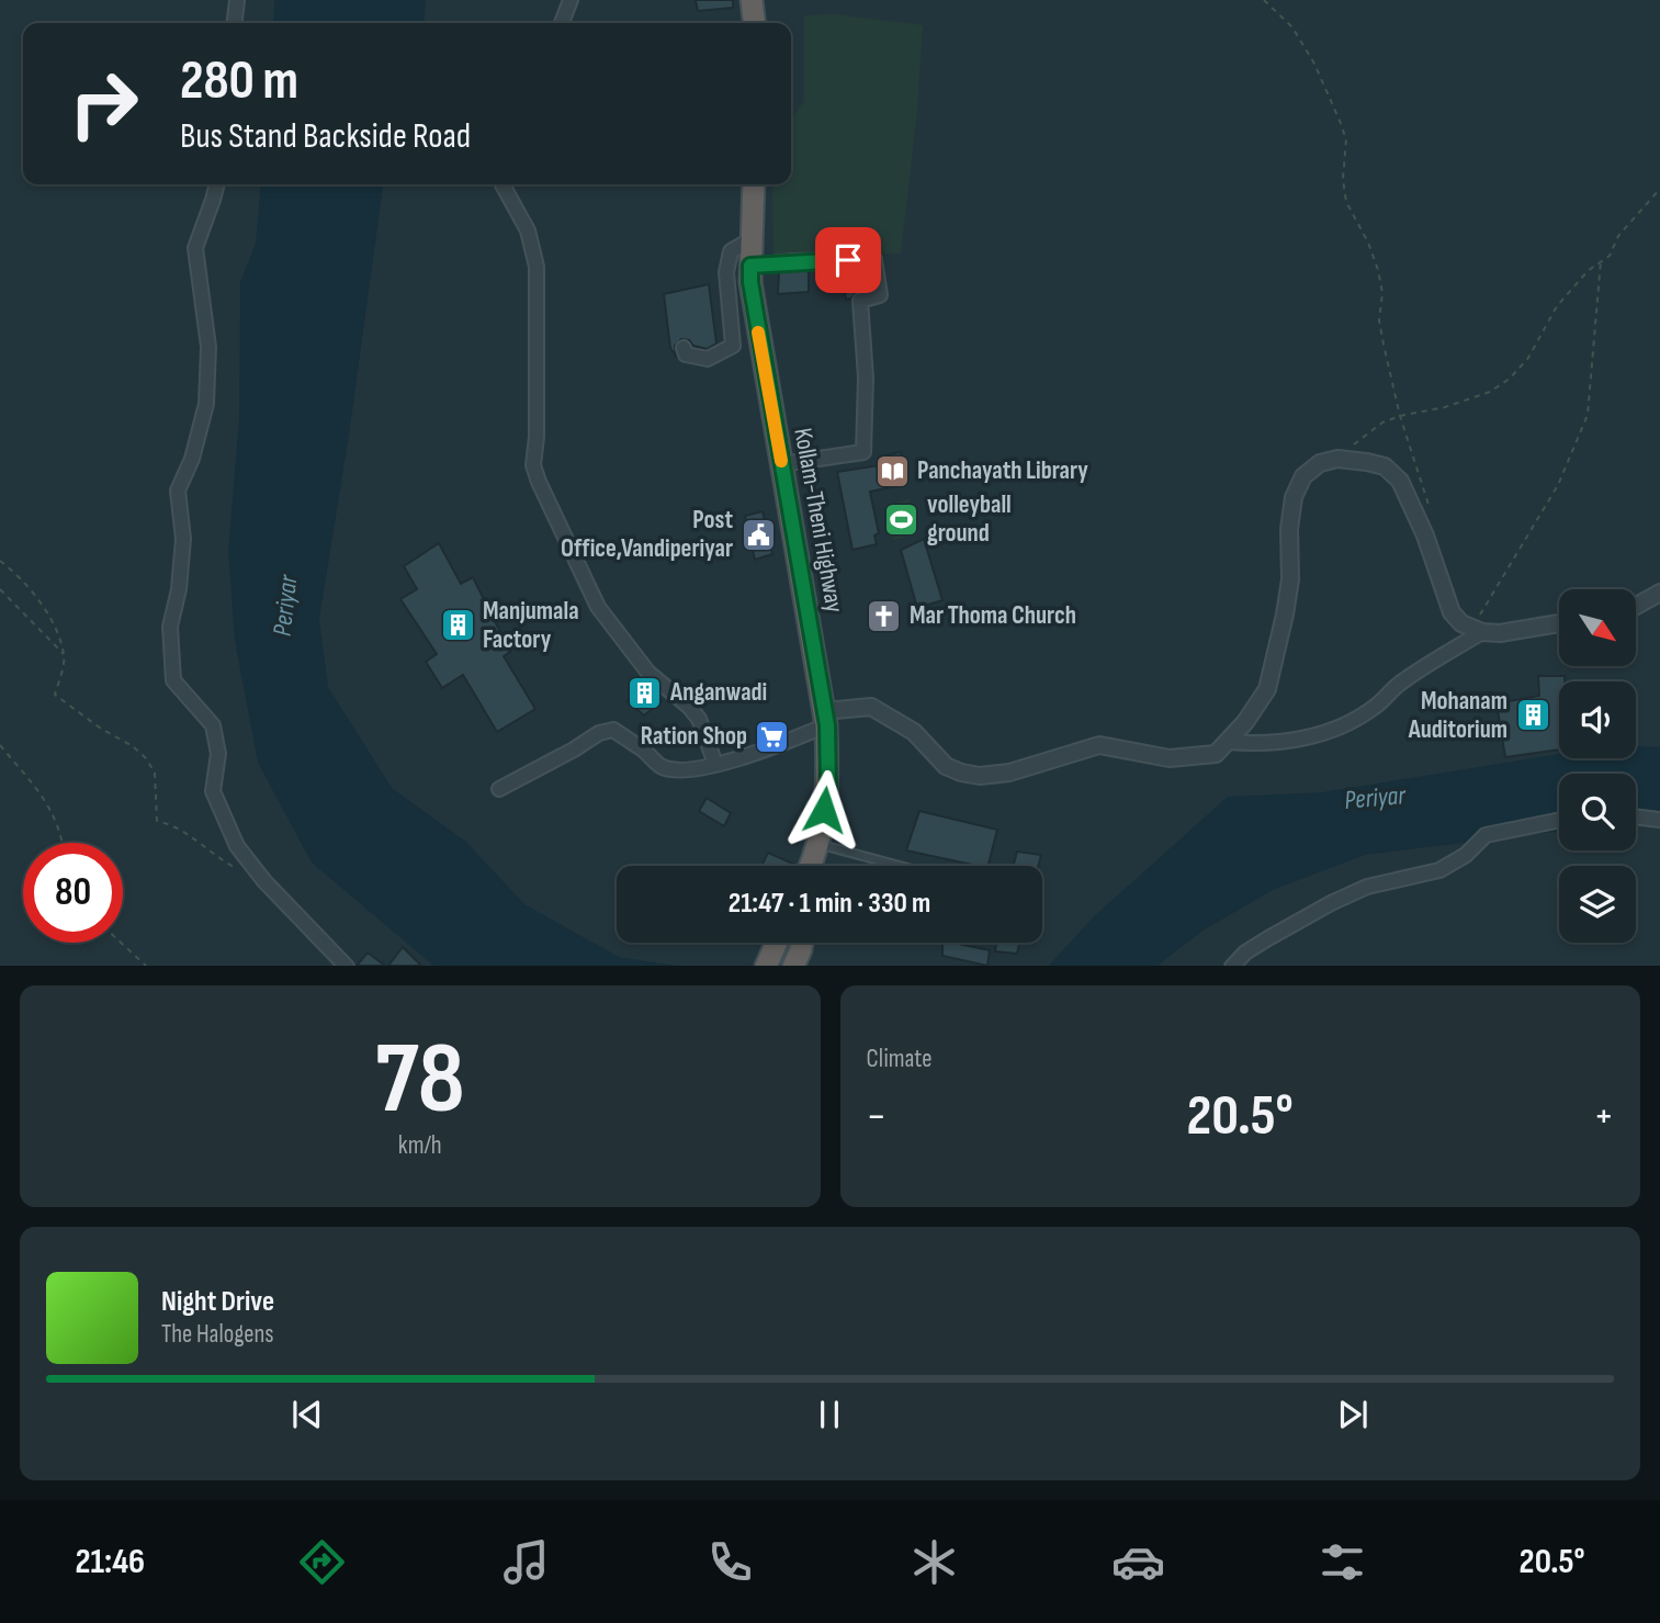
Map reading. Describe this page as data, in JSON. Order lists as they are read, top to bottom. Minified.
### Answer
{"streets":{"highway":["Kollam-Theni Highway"]},"water":["Periyar"],"places":{"library":["Panchayath Library"],"sports":["volleyball ground"],"public building":["Post Office,Vandiperiyar"],"church":["Mar Thoma Church"],"building":["Manjumala Factory","Anganwadi","Mohanam Auditorium"],"supermarket":["Ration Shop"]},"north":"bottom right","page":{"turn":["280 m","Bus Stand Backside Road"],"limit":"80","trip":"21:47 · 1 min · 330 m","tile":[["78","km/h"],"Climate"],"heat":["−","20.5°","+"],"song":["Night Drive","The Halogens"],"tabs":["21:46","20.5°"]}}
